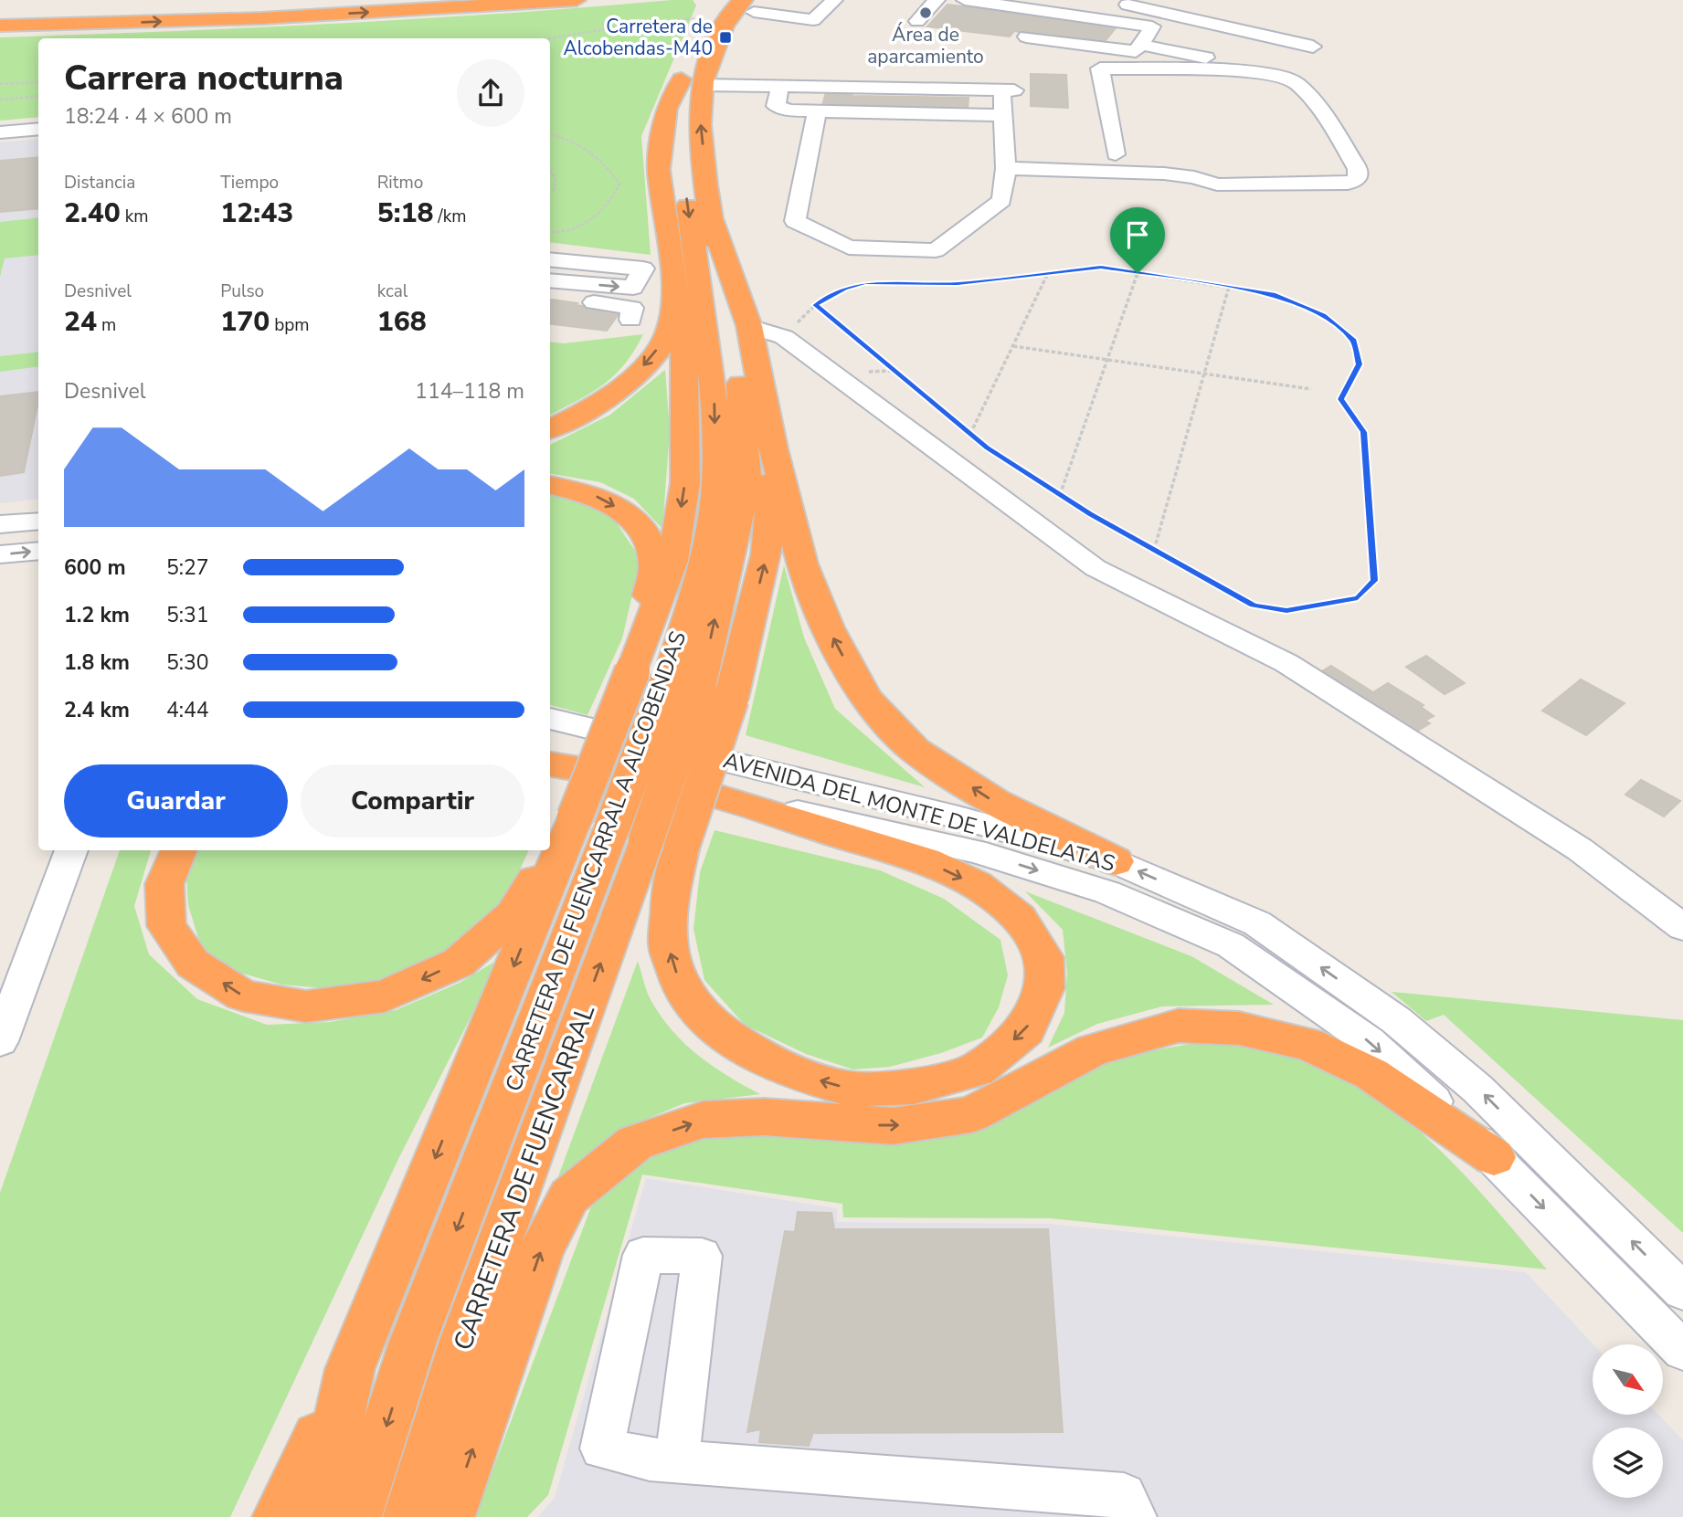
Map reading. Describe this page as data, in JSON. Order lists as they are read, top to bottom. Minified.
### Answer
{"streets":{"highway":["CARRETERA DE FUENCARRAL A ALCOBENDAS","CARRETERA DE FUENCARRAL"],"street":["AVENIDA DEL MONTE DE VALDELATAS"]},"crossings":[["CARRETERA DE FUENCARRAL A ALCOBENDAS","CARRETERA DE FUENCARRAL"]],"places":{"other":["Área de aparcamiento"],"transit":["Carretera de Alcobendas-M40"]},"north":"bottom right","page":{"heading":["Carrera nocturna","18:24 · 4 × 600 m"],"stats":[["Distancia","2.40 km"],["Tiempo","12:43"],["Ritmo","5:18 /km"],["Desnivel","24 m"],["Pulso","170 bpm"],["kcal","168"]],"chart":["Desnivel","114–118 m"],"list":[{"name":"600 m","note":"5:27"},{"name":"1.2 km","note":"5:31"},{"name":"1.8 km","note":"5:30"},{"name":"2.4 km","note":"4:44"}],"buttons":["Guardar","Compartir"]}}
